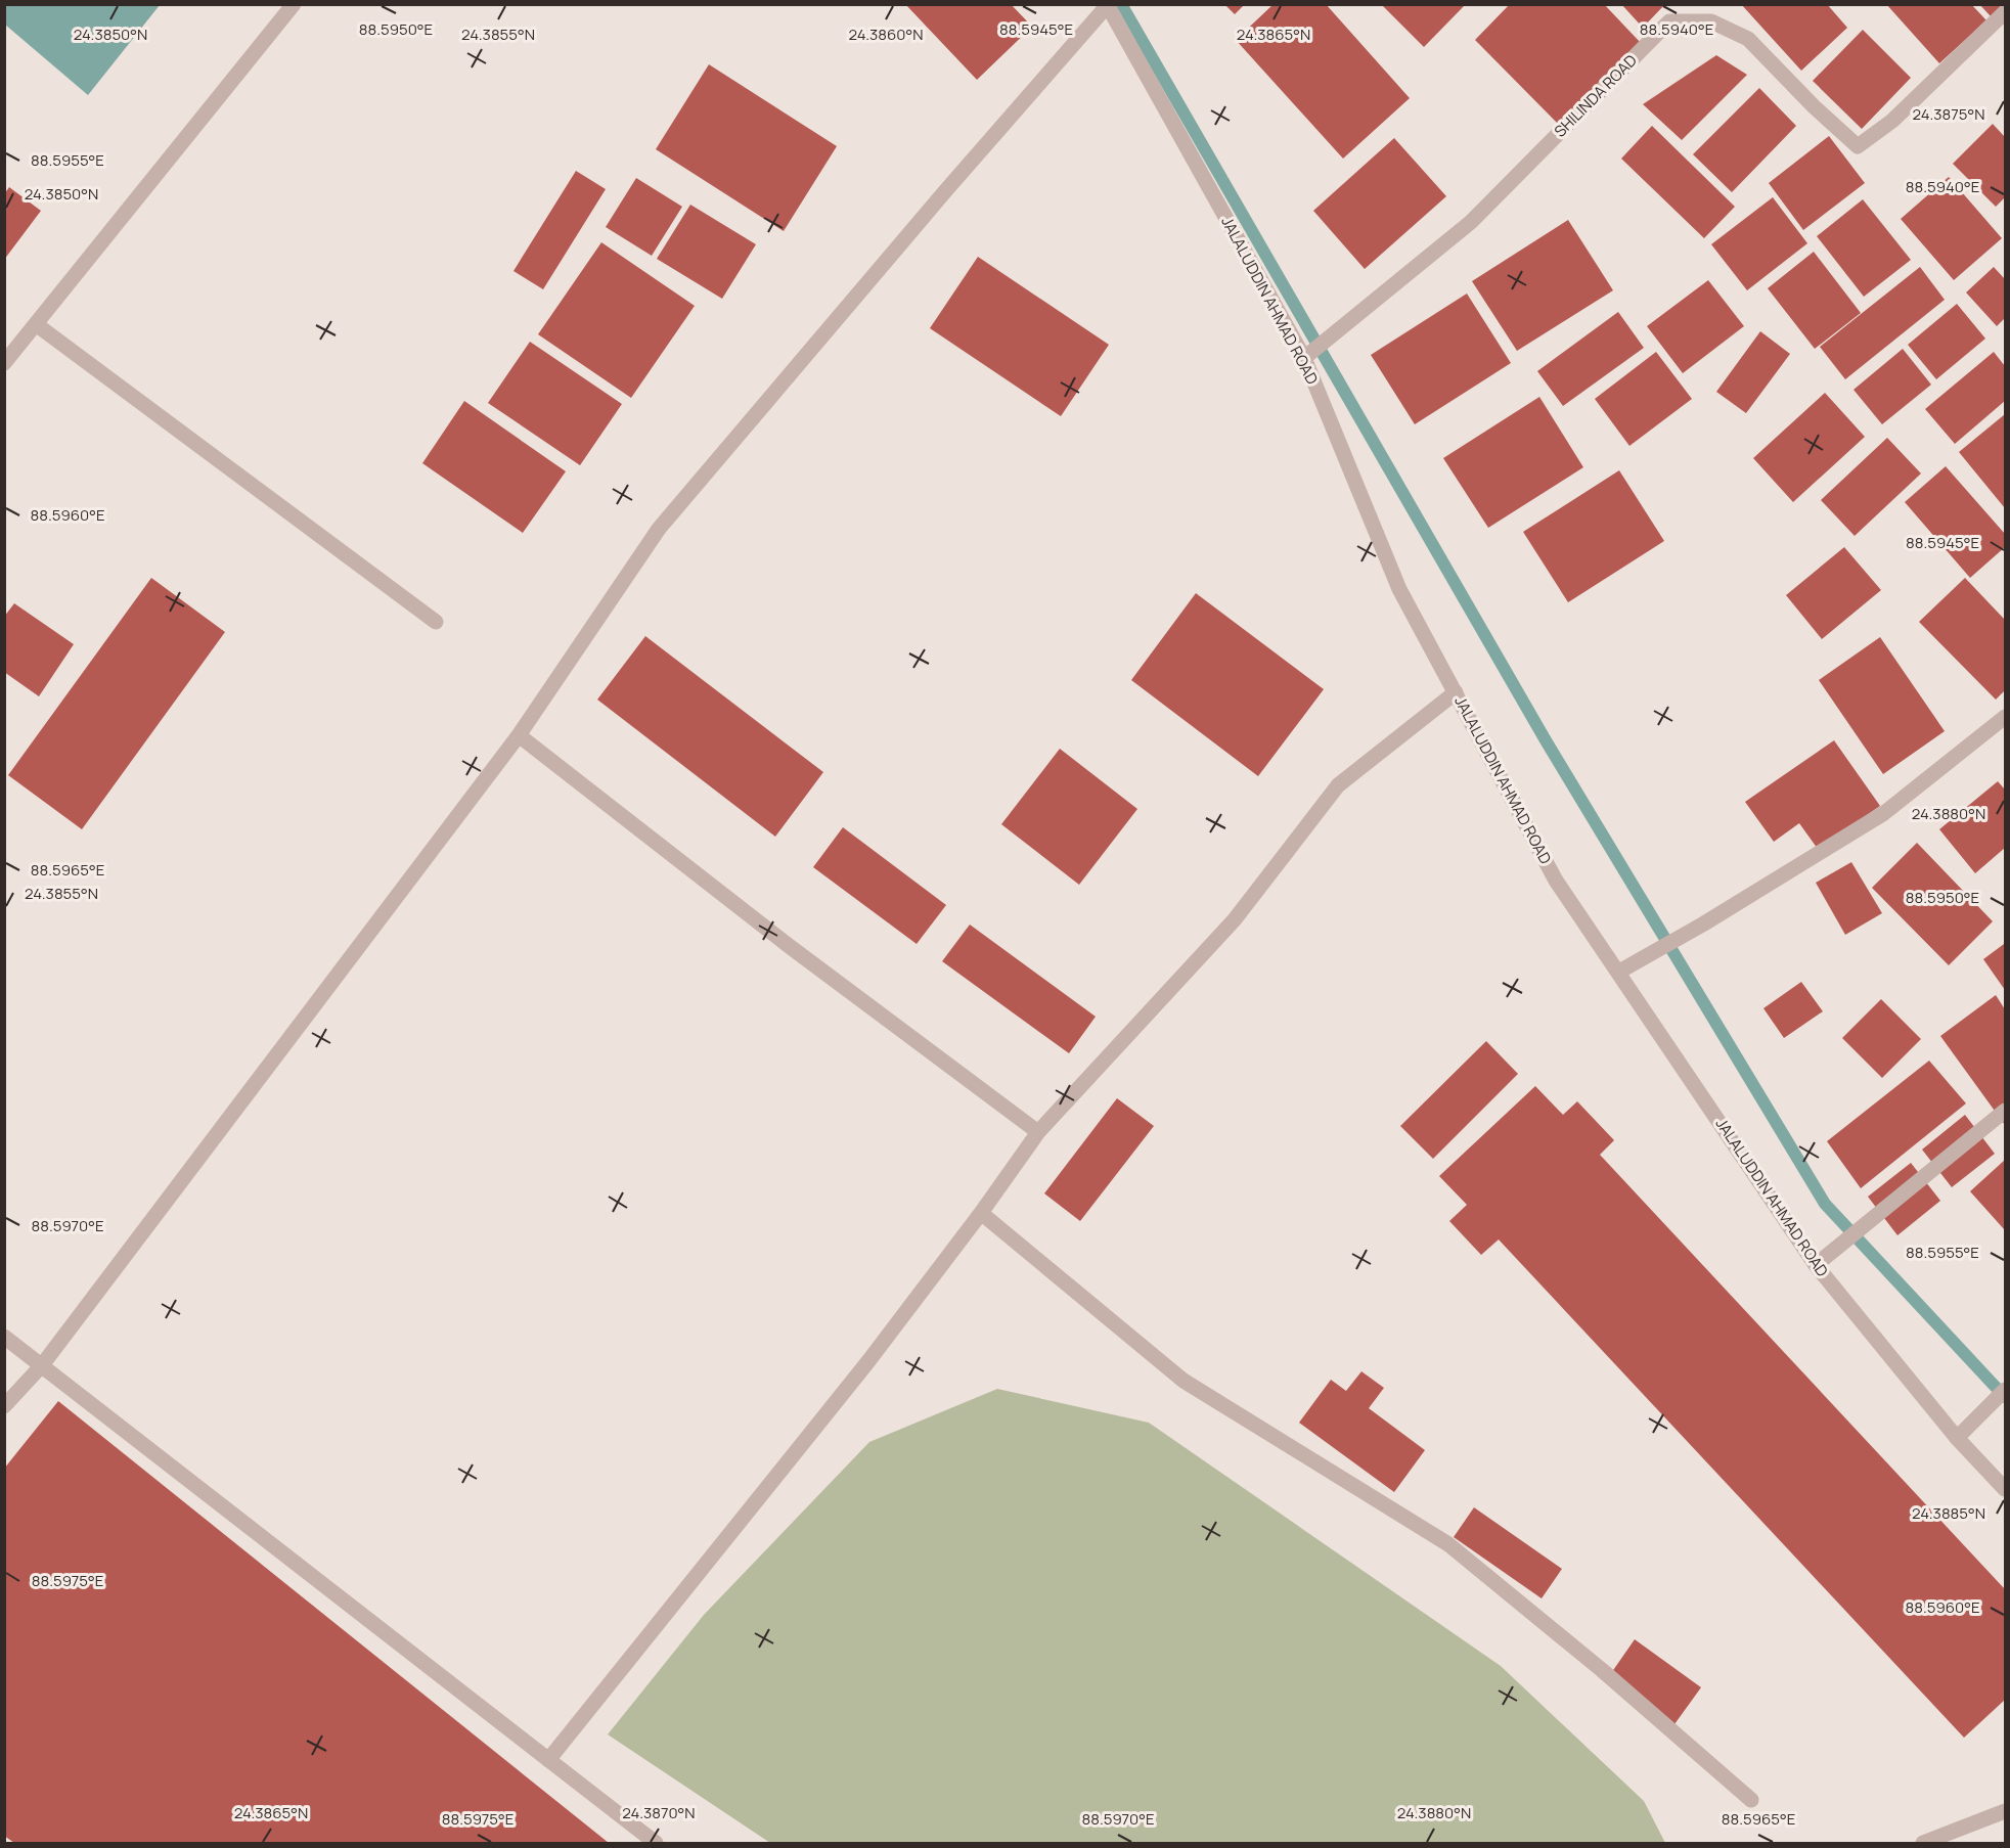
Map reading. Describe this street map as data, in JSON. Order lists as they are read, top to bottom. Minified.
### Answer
{"streets":{"street":["SHILINDA ROAD","JALALUDDIN AHMAD ROAD"]},"crossings":[["SHILINDA ROAD","JALALUDDIN AHMAD ROAD"]],"coordinates":["88.5945°E","88.5950°E","88.5940°E","24.3850°N","24.3855°N","24.3860°N","24.3865°N","24.3875°N","88.5955°E","88.5960°E","24.3880°N","88.5965°E","88.5970°E","24.3885°N","88.5975°E","24.3870°N"]}
